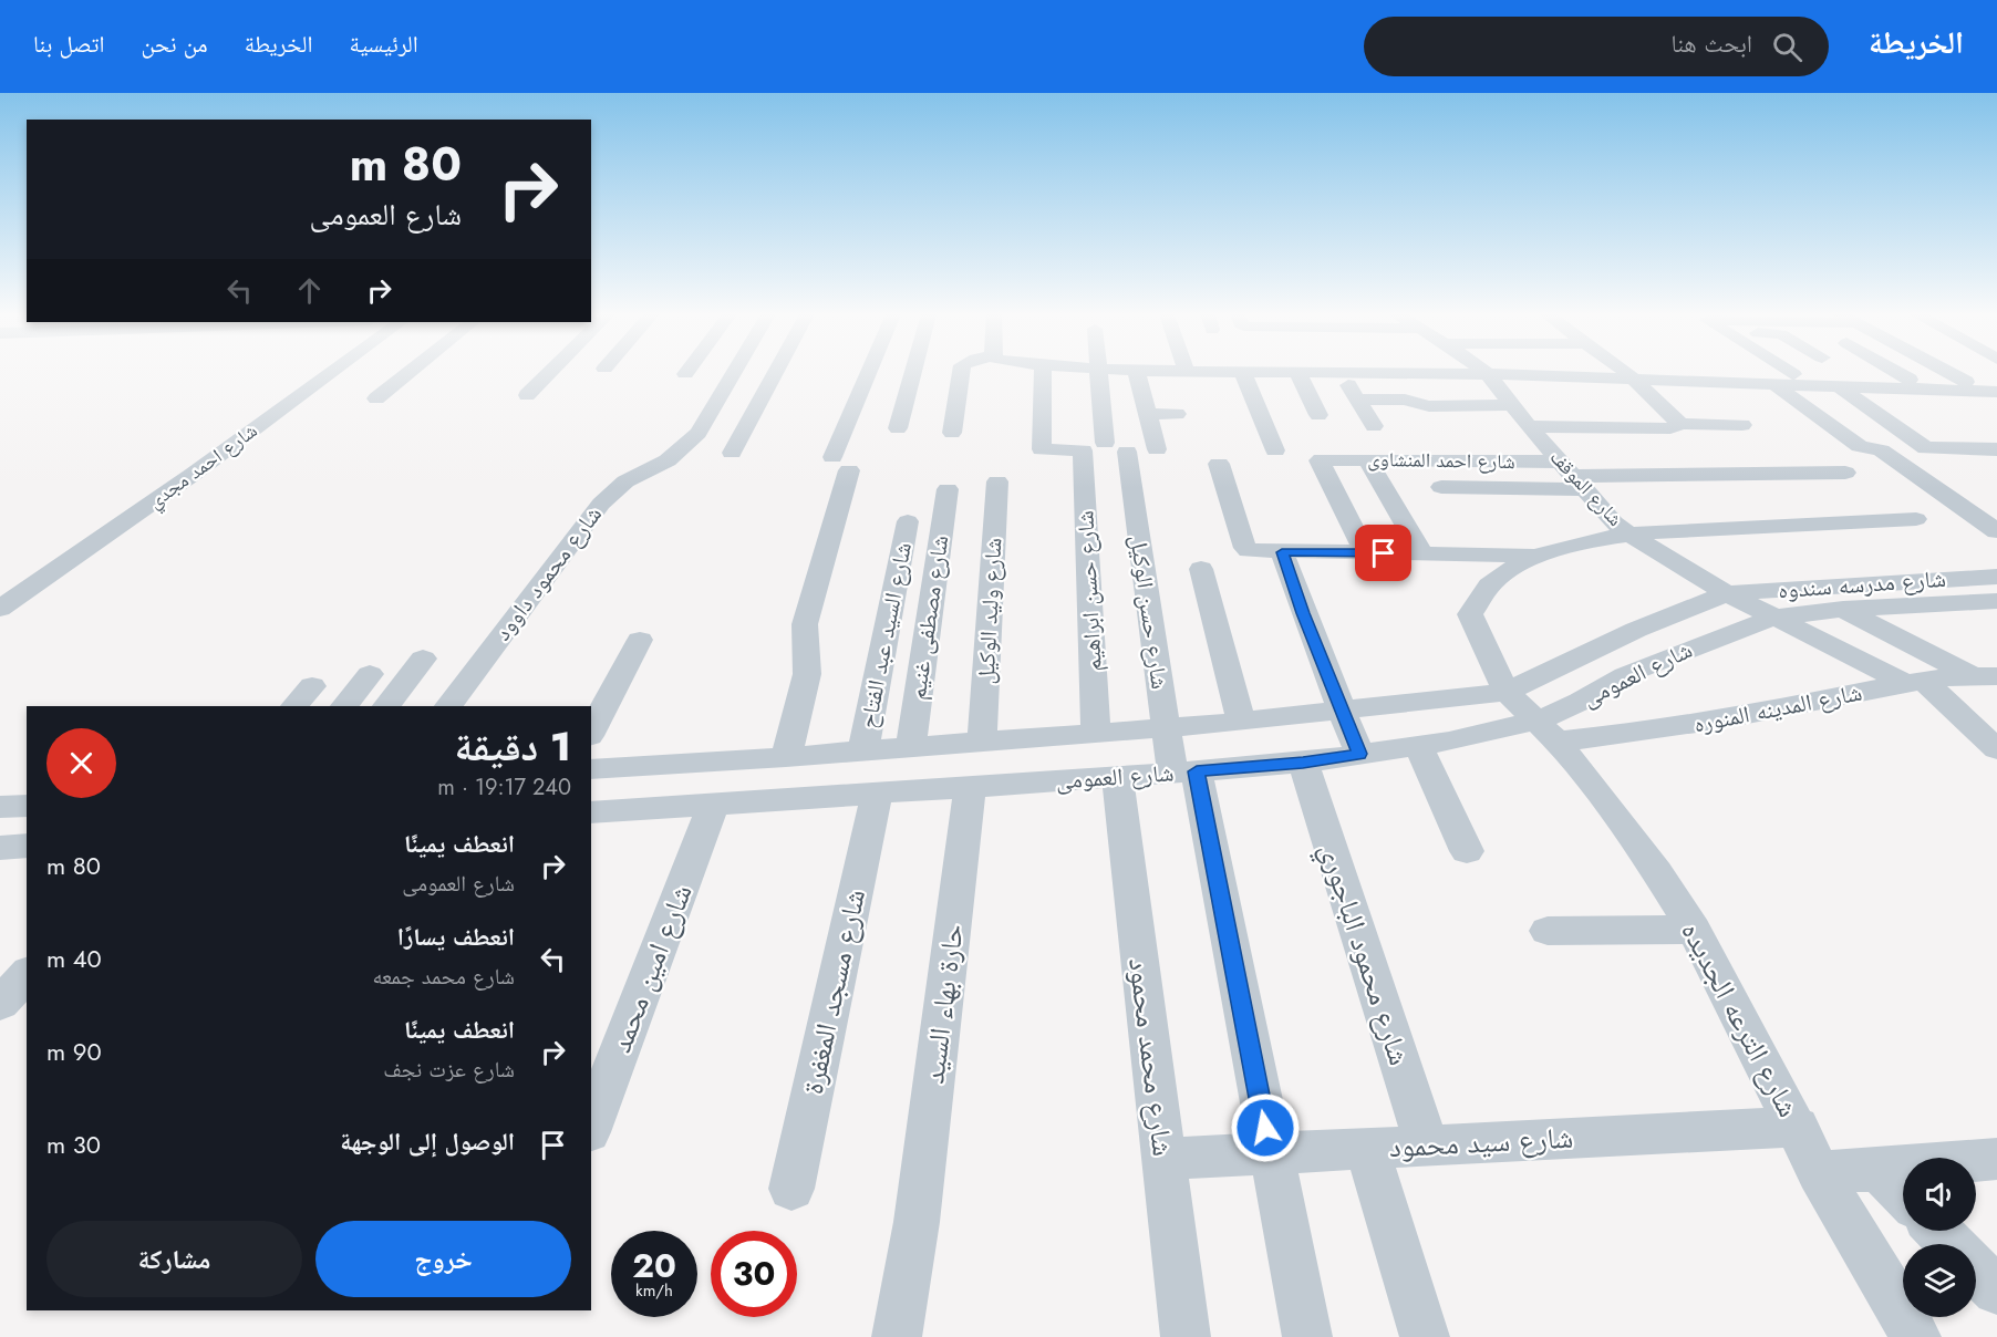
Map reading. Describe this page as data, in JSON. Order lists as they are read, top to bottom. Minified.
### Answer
{"streets":{"street":["شارع احمد المنشاوى","شارع احمد مجدي","شارع الموقف","شارع محمود داوود","شارع مدرسه سندوه","شارع حسن ابراهيم","شارع وليد الوكيل","شارع حسن الوكيل","شارع مصطفى غنيم","شارع السيد عبد الفتاح","شارع العمومى","شارع المدينه المنوره","شارع محمود الباجوري","شارع امين محمد","شارع مسجد المغفرة","حارة بهاء السيد","شارع الترعه الجديده","شارع محمد محمود","شارع سيد محمود"]},"crossings":[["شارع احمد المنشاوى","شارع الموقف"],["شارع الموقف","شارع مدرسه سندوه"],["شارع الموقف","شارع العمومى"],["شارع الموقف","شارع المدينه المنوره"],["شارع مدرسه سندوه","شارع العمومى"],["شارع حسن ابراهيم","شارع حسن الوكيل"],["شارع حسن ابراهيم","شارع العمومى"],["شارع وليد الوكيل","شارع العمومى"],["شارع حسن الوكيل","شارع العمومى"],["شارع حسن الوكيل","شارع سيد محمود"],["شارع مصطفى غنيم","شارع العمومى"],["شارع السيد عبد الفتاح","شارع العمومى"],["شارع العمومى","شارع المدينه المنوره"],["شارع العمومى","شارع محمود الباجوري"],["شارع العمومى","شارع امين محمد"],["شارع العمومى","شارع مسجد المغفرة"],["شارع العمومى","حارة بهاء السيد"],["شارع العمومى","شارع الترعه الجديده"],["شارع العمومى","شارع محمد محمود"],["شارع المدينه المنوره","شارع الترعه الجديده"],["شارع محمود الباجوري","شارع سيد محمود"],["شارع الترعه الجديده","شارع سيد محمود"],["شارع محمد محمود","شارع سيد محمود"]],"page":{"header":"الخريطة","search":"ابحث هنا","nav":["الرئيسية","الخريطة","من نحن","اتصل بنا"],"turn":["80 m","شارع العمومى"],"heading":["1 دقيقة","240 m · 19:17"],"list":[{"name":"انعطف يمينًا","note":"شارع العمومى","value":"80 m"},{"name":"انعطف يسارًا","note":"شارع محمد جمعه","value":"40 m"},{"name":"انعطف يمينًا","note":"شارع عزت نجف","value":"90 m"},{"name":"الوصول إلى الوجهة","value":"30 m"}],"buttons":["خروج","مشاركة"],"speed":"20 km/h","limit":"30"}}
